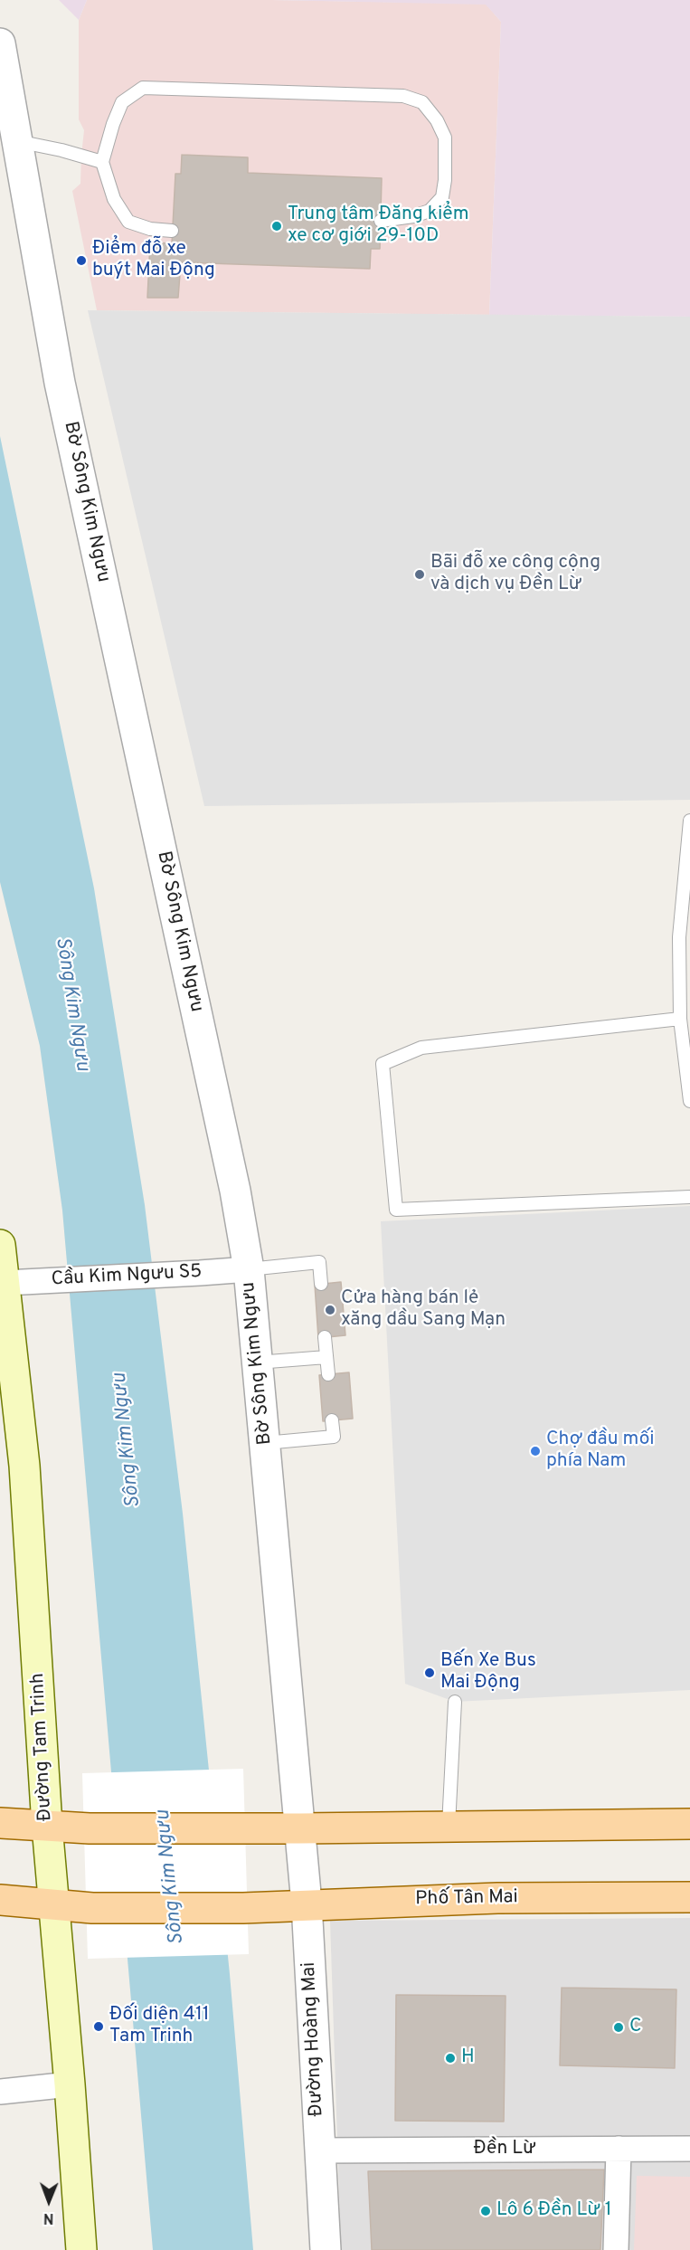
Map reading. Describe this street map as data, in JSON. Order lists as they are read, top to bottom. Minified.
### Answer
{"streets":{"main road":["Đường Tam Trinh","Phố Tân Mai"],"street":["Bờ Sông Kim Ngưu","Cầu Kim Ngưu S5","Đường Hoàng Mai","Đền Lừ"]},"crossings":[["Bờ Sông Kim Ngưu","Cầu Kim Ngưu S5"],["Bờ Sông Kim Ngưu","Đường Hoàng Mai"],["Cầu Kim Ngưu S5","Đường Tam Trinh"],["Đường Tam Trinh","Phố Tân Mai"],["Phố Tân Mai","Đường Hoàng Mai"],["Đường Hoàng Mai","Đền Lừ"]],"water":["Sông Kim Ngưu"],"places":["Trung tâm Đăng kiểm xe cơ giới 29-10D","Điểm đỗ xe buýt Mai Động","Bãi đỗ xe công cộng và dịch vụ Đền Lừ","Cửa hàng bán lẻ xăng dầu Sang Mạn","Chợ đầu mối phía Nam","Bến Xe Bus Mai Động","Đối diện 411 Tam Trinh","C","H","Lô 6 Đền Lừ 1"],"north":"bottom"}
